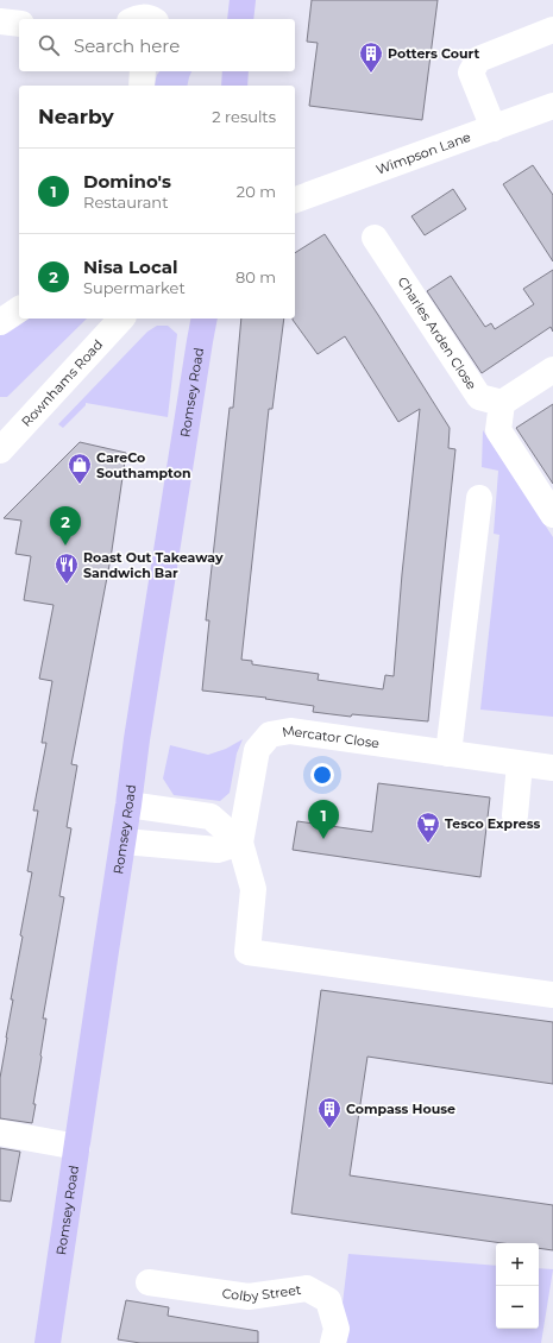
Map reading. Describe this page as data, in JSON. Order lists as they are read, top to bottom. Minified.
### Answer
{"streets":{"main road":["Romsey Road"],"street":["Wimpson Lane","Charles Arden Close","Rownhams Road","Mercator Close","Colby Street"]},"places":{"building":["Potters Court","Compass House"],"shop":["CareCo Southampton"],"restaurant":["Roast Out Takeaway Sandwich Bar"],"supermarket":["Tesco Express"]},"page":{"search":"Search here","heading":["Nearby","2 results"],"list":[{"mark":"1","name":"Domino's","note":"Restaurant","value":"20 m"},{"mark":"2","name":"Nisa Local","note":"Supermarket","value":"80 m"}],"pins":["2","1"],"map_buttons":["+","−"]}}
